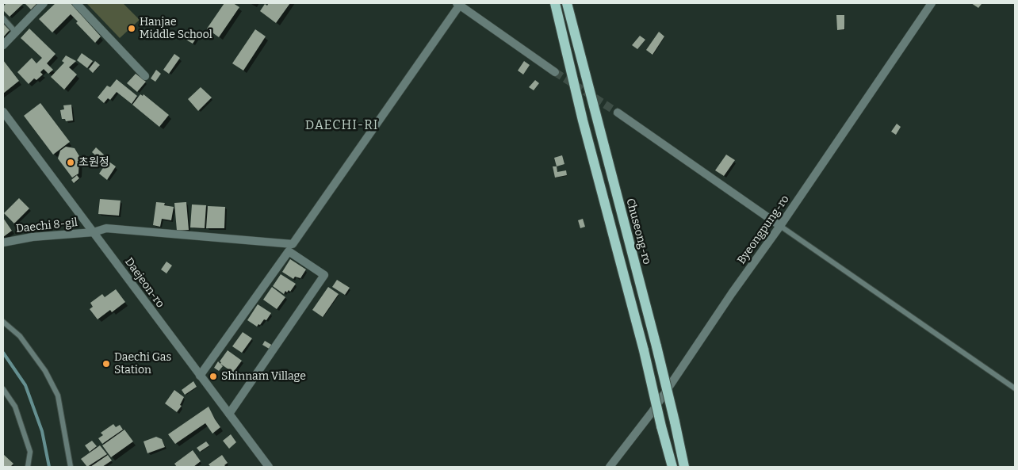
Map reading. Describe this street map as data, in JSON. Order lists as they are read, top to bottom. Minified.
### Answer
{"streets":{"main road":["Chuseong-ro"],"street":["Daechi 8-gil","Byeongpung-ro","Daejeon-ro"]},"crossings":[["Daechi 8-gil","Daejeon-ro"]],"districts":["DAECHI-RI"],"places":["Hanjae Middle School","초원정","Daechi Gas Station","Shinnam Village"]}
